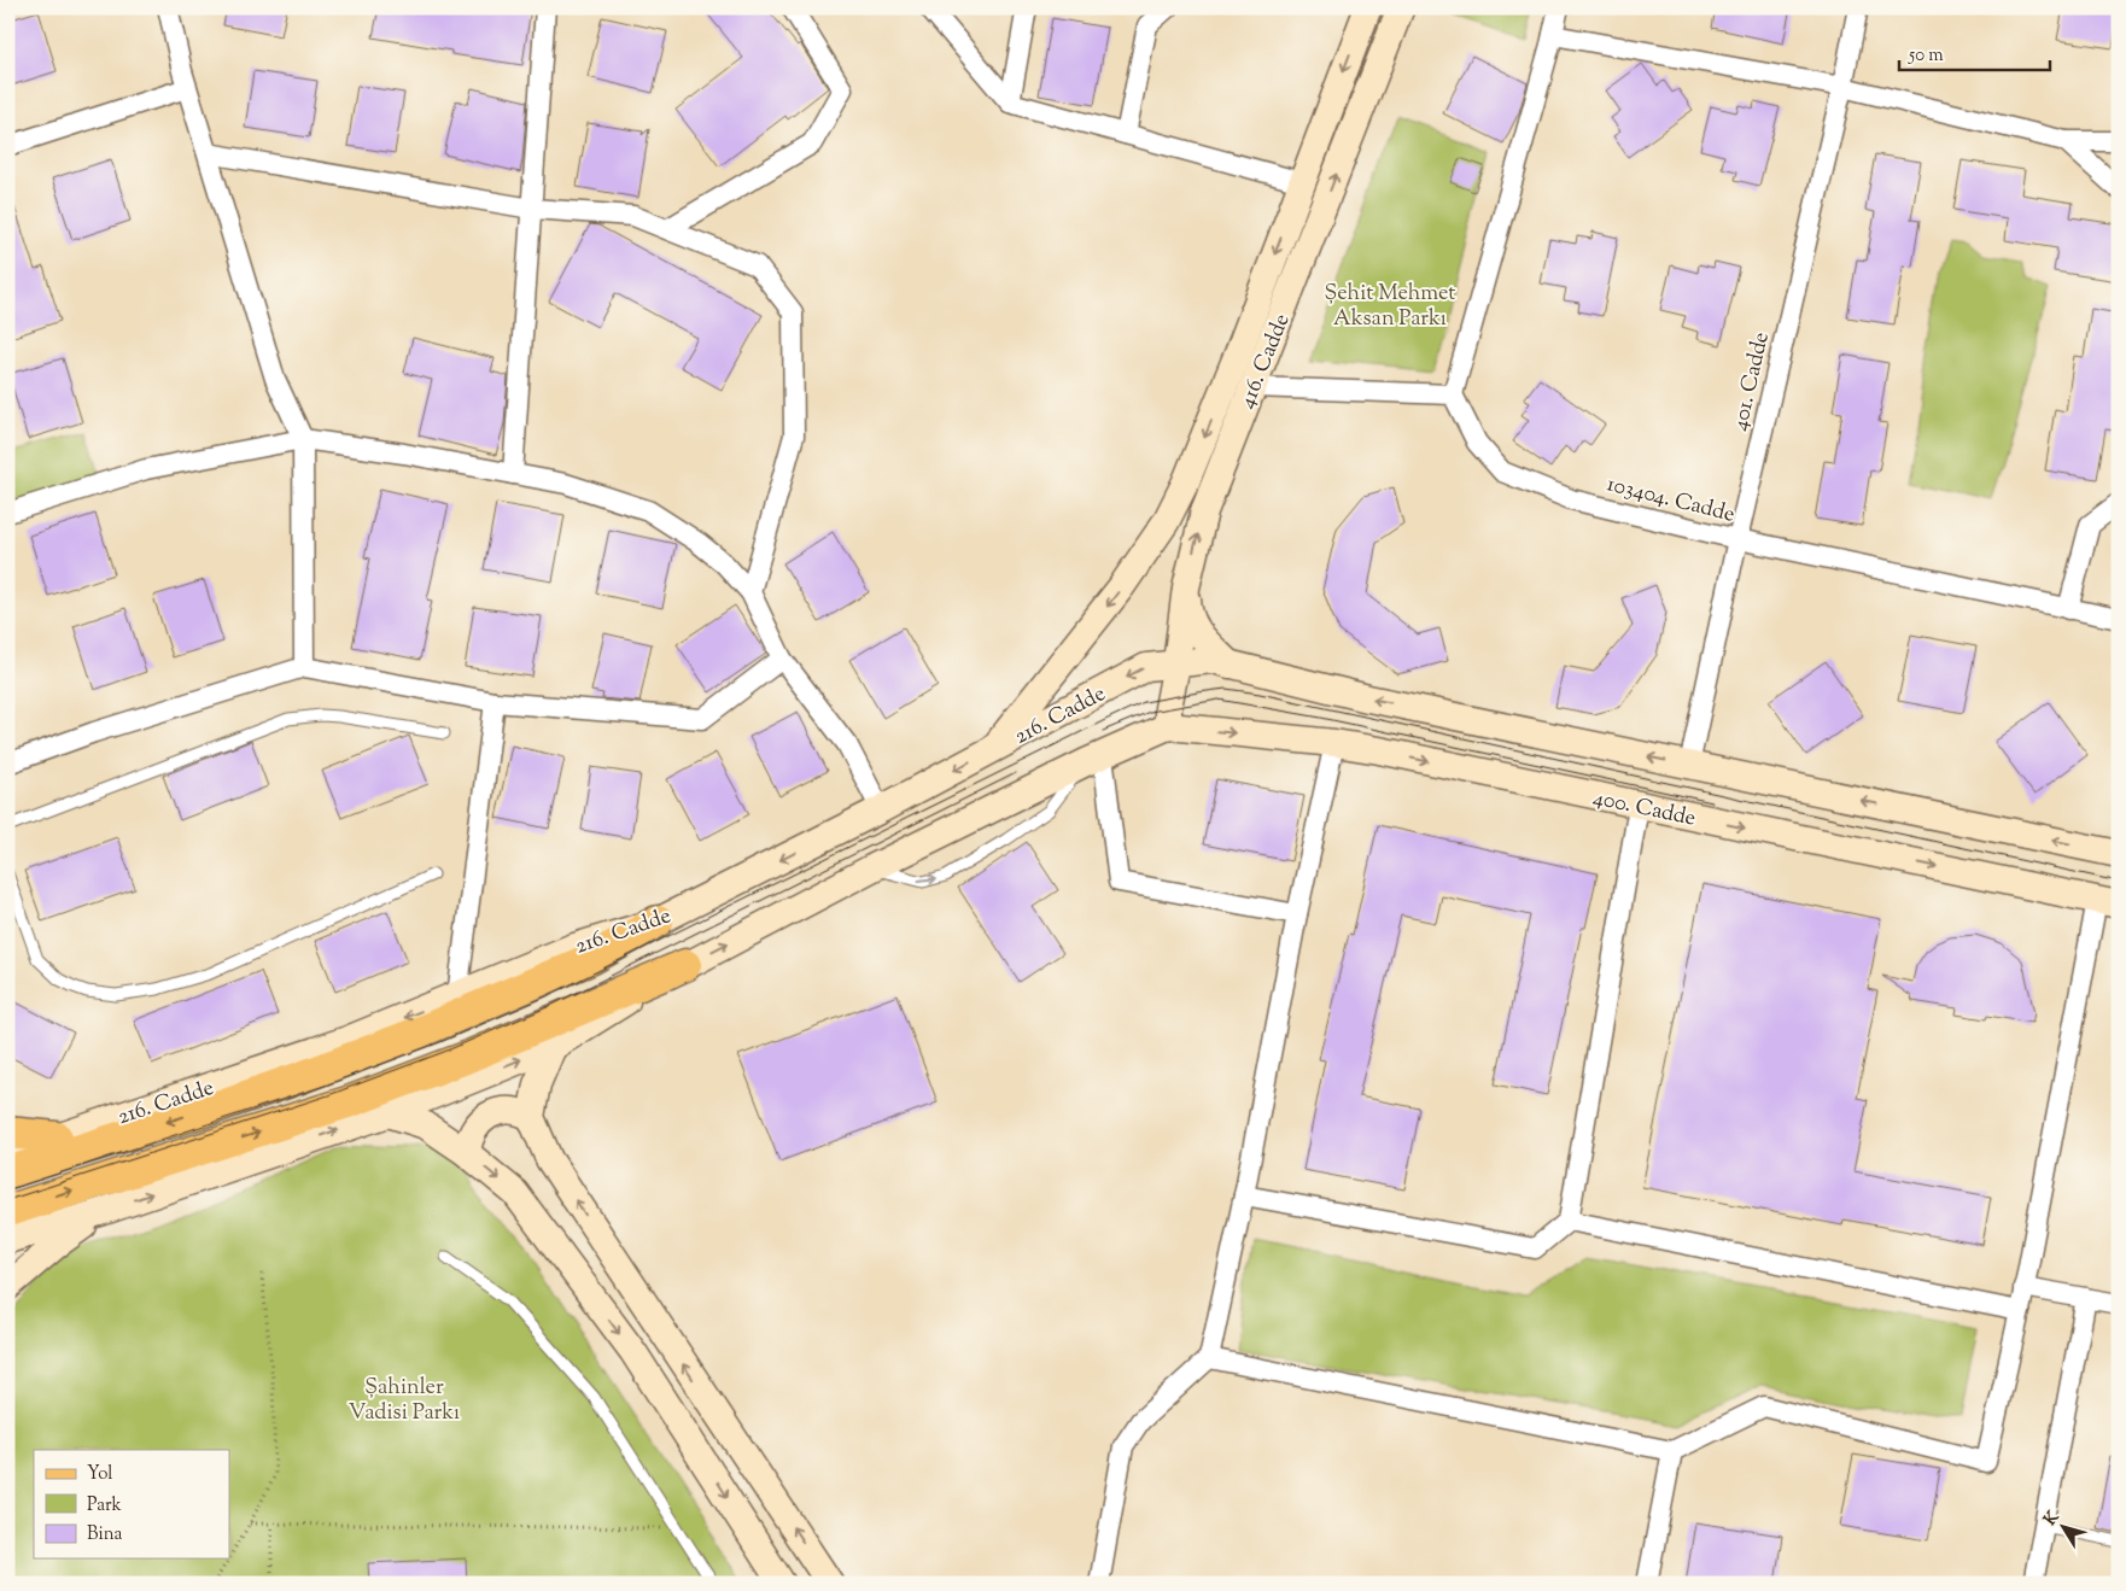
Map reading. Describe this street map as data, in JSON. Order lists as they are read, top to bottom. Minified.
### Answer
{"streets":{"main road":["416. Cadde","216. Cadde","400. Cadde"],"street":["401. Cadde","103404. Cadde"]},"crossings":[["416. Cadde","216. Cadde"],["416. Cadde","400. Cadde"],["401. Cadde","103404. Cadde"]],"parks":["Şehit Mehmet Aksan Parkı","Şahinler Vadisi Parkı"],"legend":["Yol","Park","Bina"],"scale_bar":"50 m","north":"top left"}
